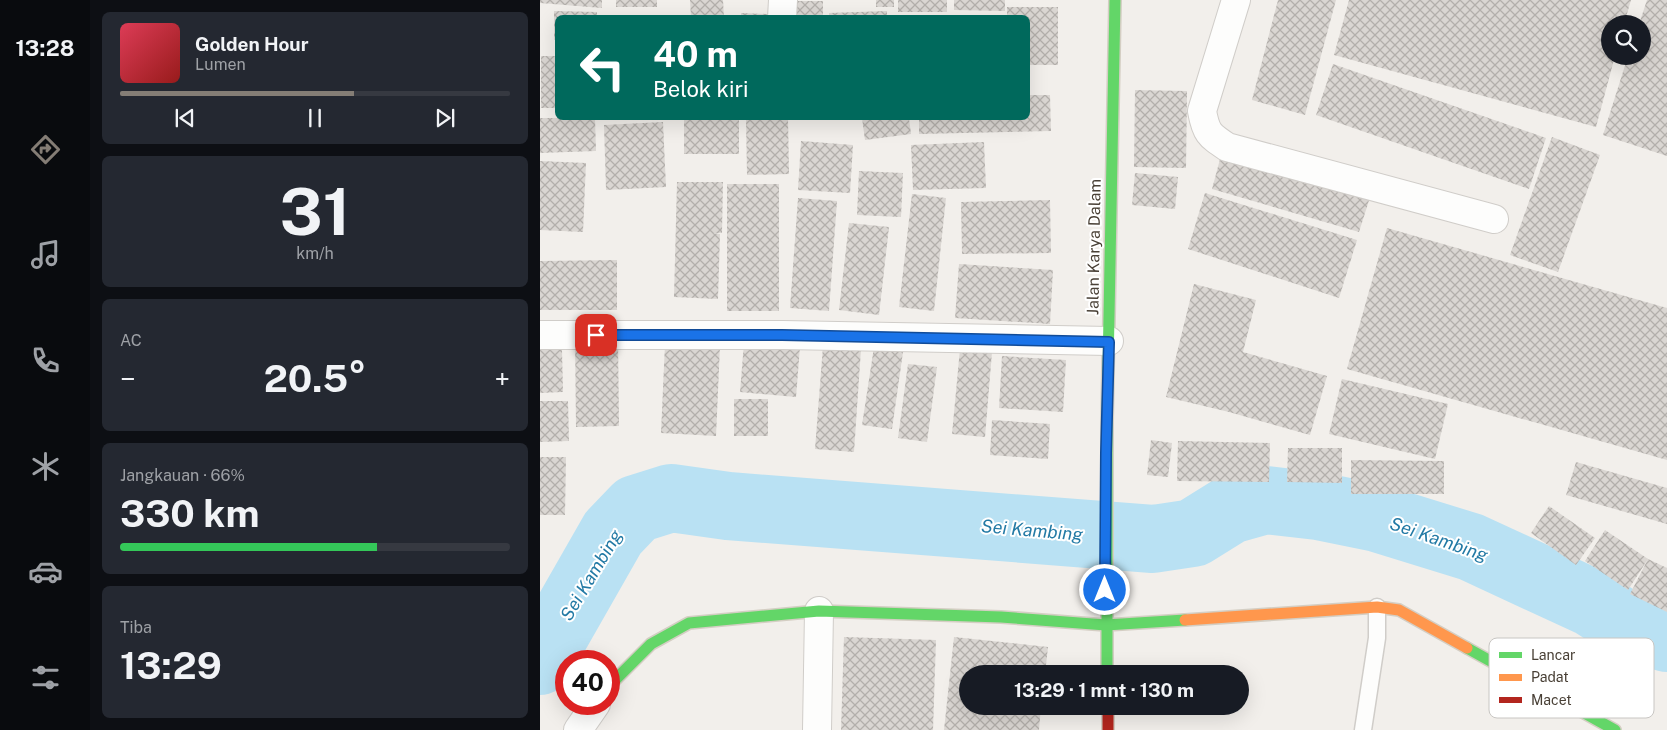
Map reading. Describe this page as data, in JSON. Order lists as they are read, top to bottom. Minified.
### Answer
{"streets":{"street":["Jalan Karya Dalam"]},"water":["Sei Kambing"],"legend":["Lancar","Padat","Macet"],"page":{"tabs":"13:28","turn":["40 m","Belok kiri"],"song":["Golden Hour","Lumen"],"tile":[["31","km/h"],"AC",["Jangkauan · 66%","330 km"],["Tiba","13:29"]],"heat":["−","20.5°","+"],"limit":"40","trip":"13:29 · 1 mnt · 130 m"}}
